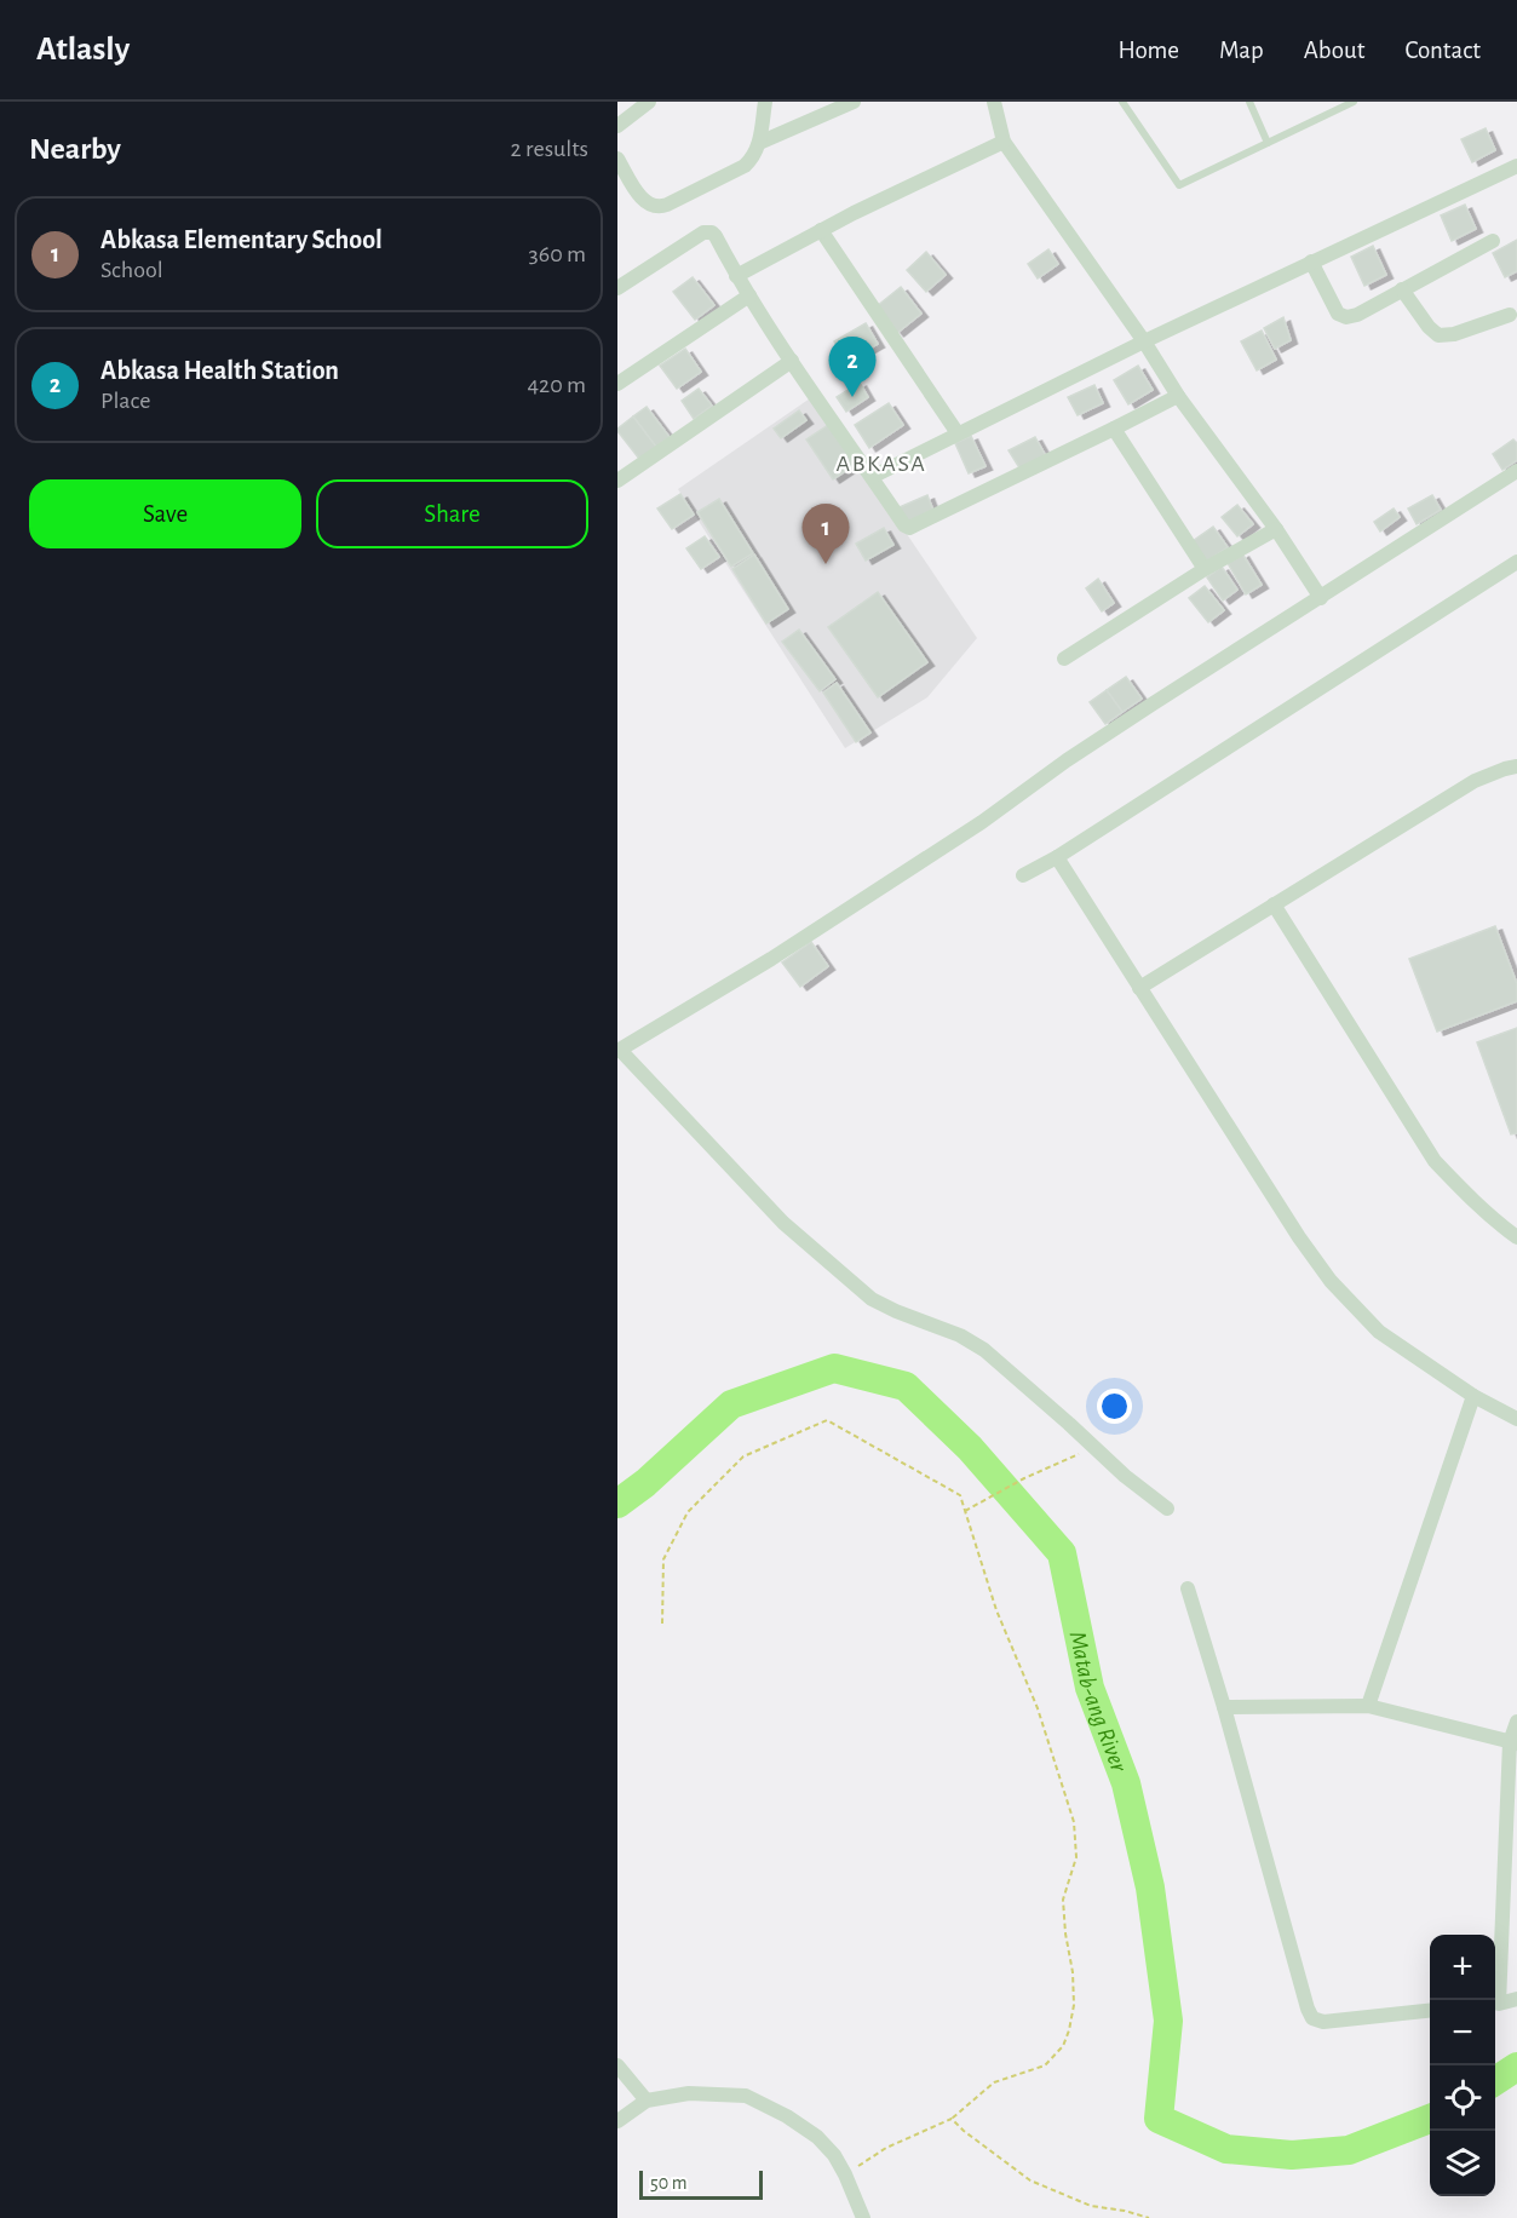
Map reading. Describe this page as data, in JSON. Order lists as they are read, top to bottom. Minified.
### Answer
{"districts":["ABKASA"],"water":["Matab-ang River"],"scale_bar":"50 m","page":{"header":"Atlasly","nav":["Home","Map","About","Contact"],"heading":["Nearby","2 results"],"list":[{"mark":"1","name":"Abkasa Elementary School","note":"School","value":"360 m"},{"mark":"2","name":"Abkasa Health Station","note":"Place","value":"420 m"}],"pins":["2","1"],"buttons":["Save","Share"],"map_buttons":["+","−"],"scale":"50 m"}}
